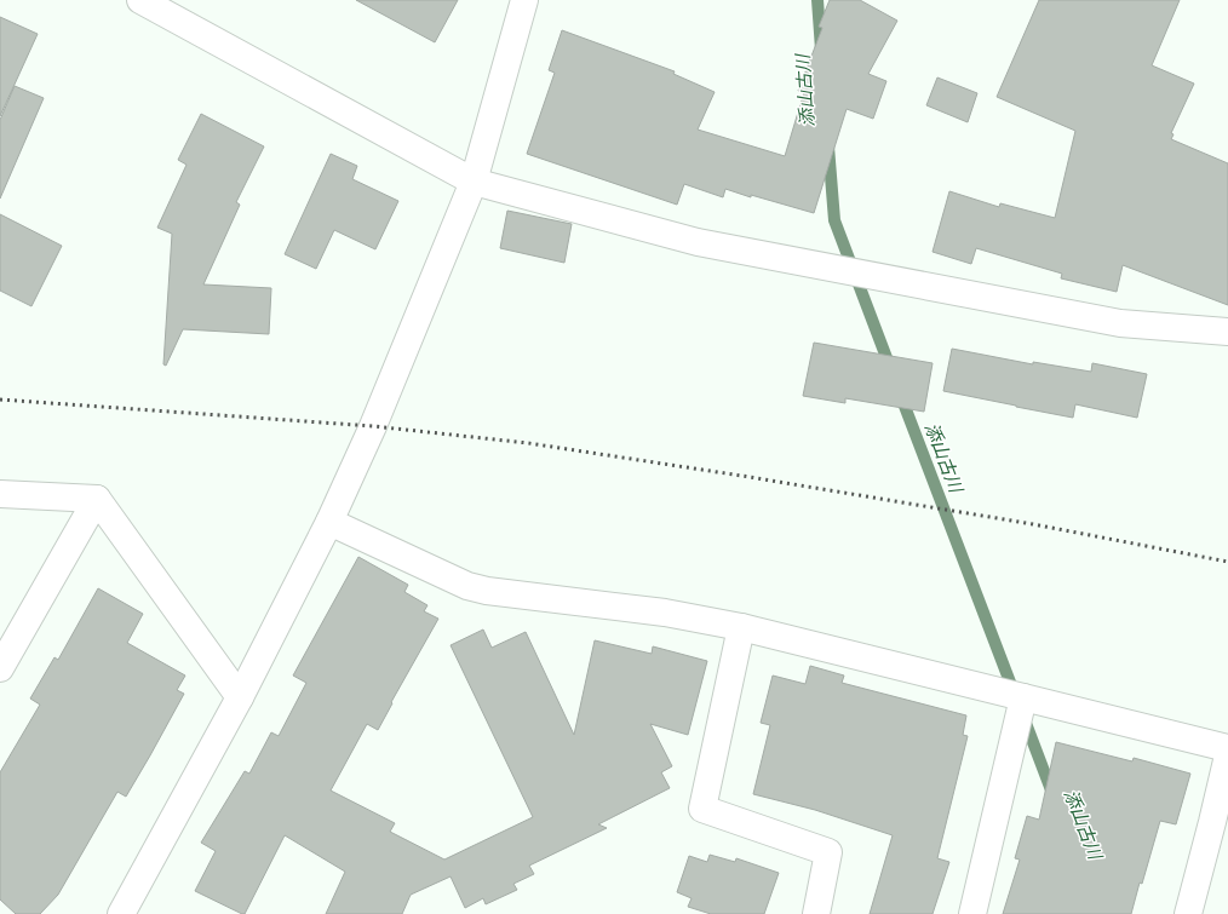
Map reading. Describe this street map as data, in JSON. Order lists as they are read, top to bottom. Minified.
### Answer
{"water":["添山古川"]}
